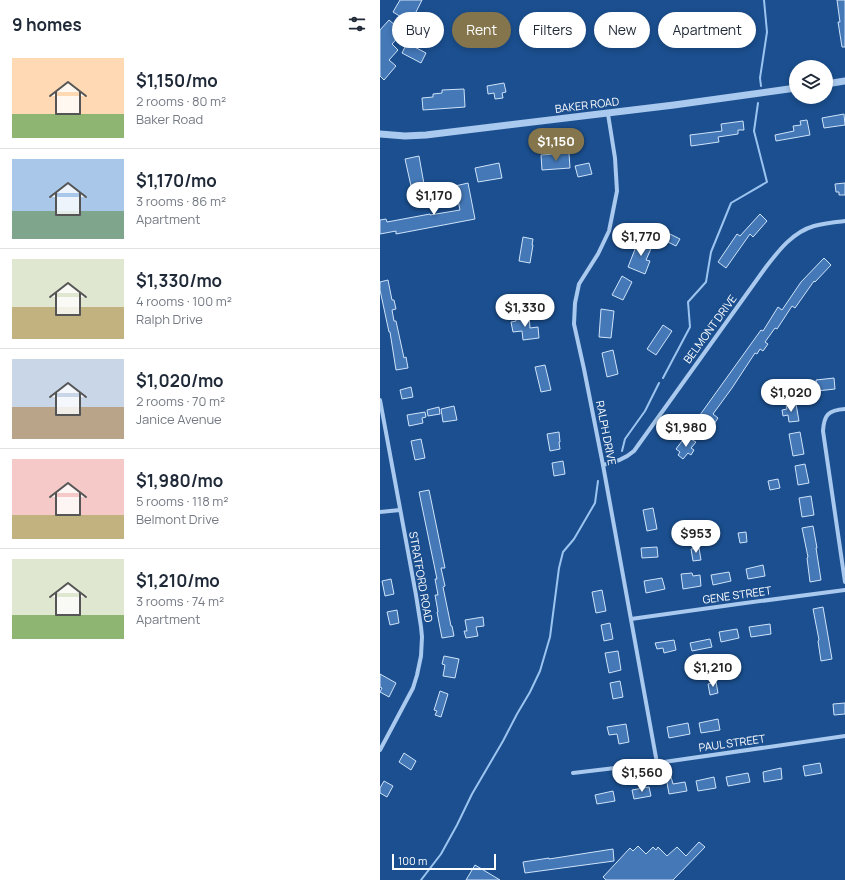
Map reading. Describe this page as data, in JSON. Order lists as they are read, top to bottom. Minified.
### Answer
{"streets":{"street":["BAKER ROAD","BELMONT DRIVE","RALPH DRIVE","STRATFORD ROAD","GENE STREET","PAUL STREET"]},"crossings":[["BAKER ROAD","RALPH DRIVE"],["BELMONT DRIVE","RALPH DRIVE"],["RALPH DRIVE","GENE STREET"],["RALPH DRIVE","PAUL STREET"]],"scale_bar":"100 m","page":{"heading":"9 homes","chip":["Buy","Rent","Filters","New","Apartment"],"list":[{"name":"$1,150/mo","note":"2 rooms · 80 m² · Baker Road"},{"name":"$1,170/mo","note":"3 rooms · 86 m² · Apartment"},{"name":"$1,330/mo","note":"4 rooms · 100 m² · Ralph Drive"},{"name":"$1,020/mo","note":"2 rooms · 70 m² · Janice Avenue"},{"name":"$1,980/mo","note":"5 rooms · 118 m² · Belmont Drive"},{"name":"$1,210/mo","note":"3 rooms · 74 m² · Apartment"}],"price":["$1,150","$1,170","$1,770","$1,330","$1,020","$1,980","$953","$1,210","$1,560"],"scale":"100 m"}}
